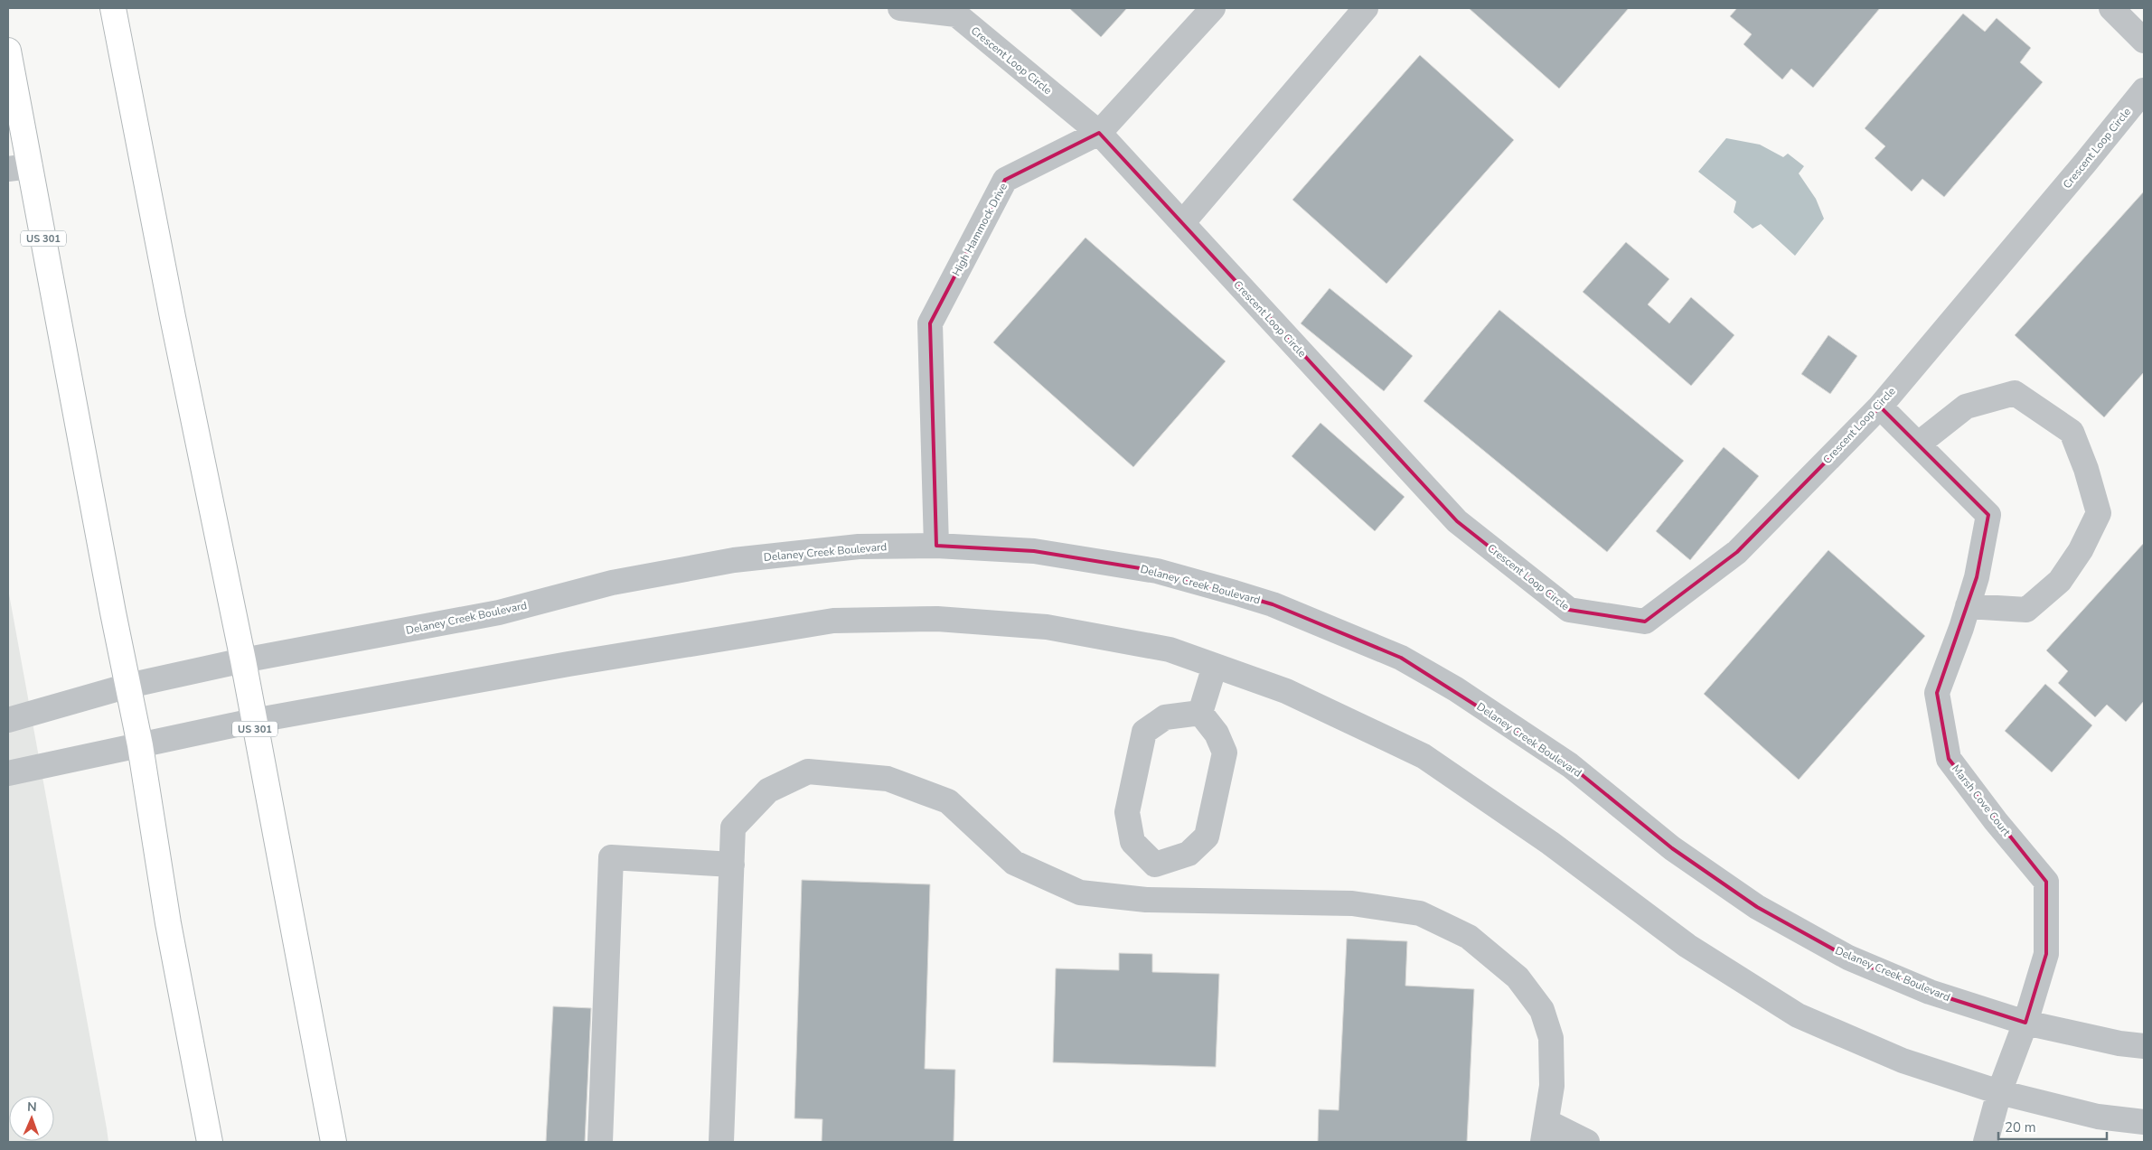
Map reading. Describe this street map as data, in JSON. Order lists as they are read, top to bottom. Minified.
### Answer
{"streets":{"main road":["US 301"],"street":["Crescent Loop Circle","High Hammock Drive","Delaney Creek Boulevard","Marsh Cove Court"]},"crossings":[["Crescent Loop Circle","High Hammock Drive"],["Crescent Loop Circle","Marsh Cove Court"],["High Hammock Drive","Delaney Creek Boulevard"],["US 301","Delaney Creek Boulevard"],["Delaney Creek Boulevard","Marsh Cove Court"]],"scale_bar":"20 m","north":"top"}
